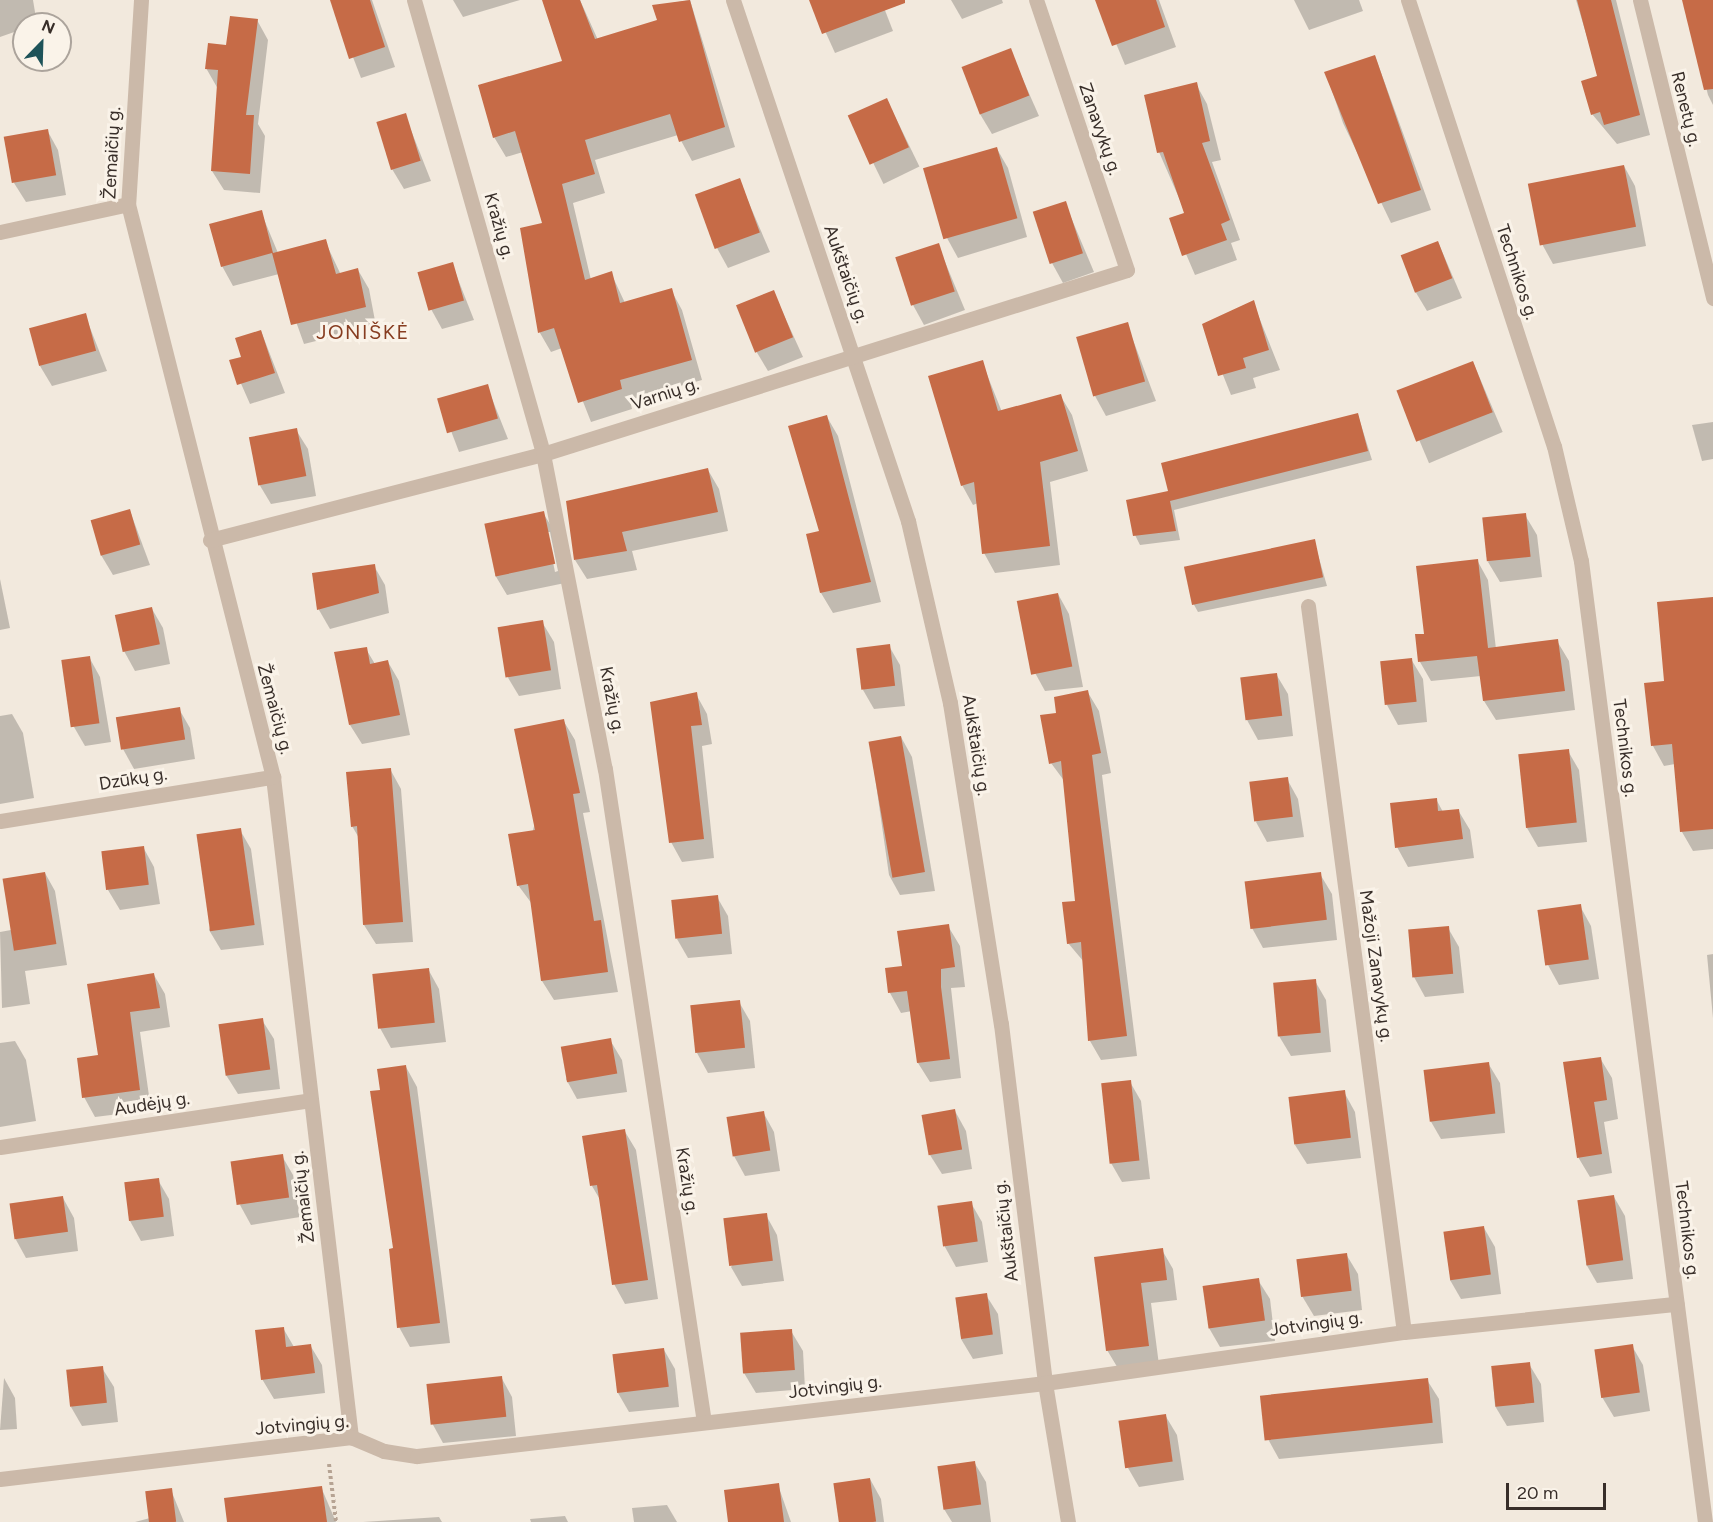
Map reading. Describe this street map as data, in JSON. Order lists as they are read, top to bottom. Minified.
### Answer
{"streets":{"street":["Renetų g.","Zanavykų g.","Žemaičių g.","Kražių g.","Technikos g.","Aukštaičių g.","Varnių g.","Dzūkų g.","Mažoji Zanavykų g.","Audėjų g.","Jotvingių g."]},"crossings":[["Zanavykų g.","Varnių g."],["Žemaičių g.","Varnių g."],["Žemaičių g.","Dzūkų g."],["Žemaičių g.","Audėjų g."],["Žemaičių g.","Jotvingių g."],["Kražių g.","Varnių g."],["Kražių g.","Jotvingių g."],["Technikos g.","Jotvingių g."],["Aukštaičių g.","Varnių g."],["Aukštaičių g.","Jotvingių g."],["Mažoji Zanavykų g.","Jotvingių g."]],"districts":["JONIŠKĖ"],"scale_bar":"20 m","north":"top right"}
